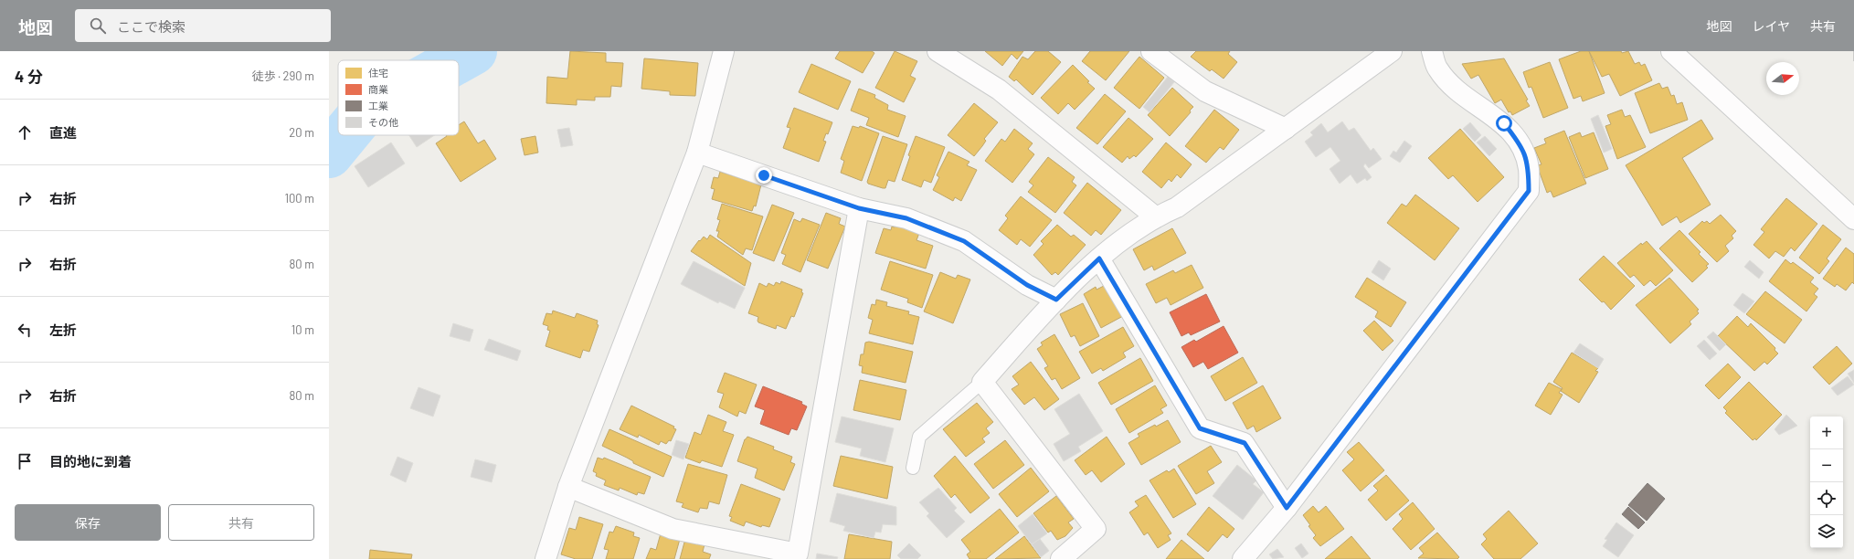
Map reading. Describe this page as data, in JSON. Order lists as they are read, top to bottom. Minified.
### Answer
{"legend":["住宅","商業","工業","その他"],"north":"right","page":{"header":"地図","search":"ここで検索","nav":["地図","レイヤ","共有"],"heading":["4 分","徒歩 · 290 m"],"list":[["直進","20 m"],["右折","100 m"],["右折","80 m"],["左折","10 m"],["右折","80 m"],"目的地に到着"],"map_buttons":["+","−"],"buttons":["保存","共有"]}}
